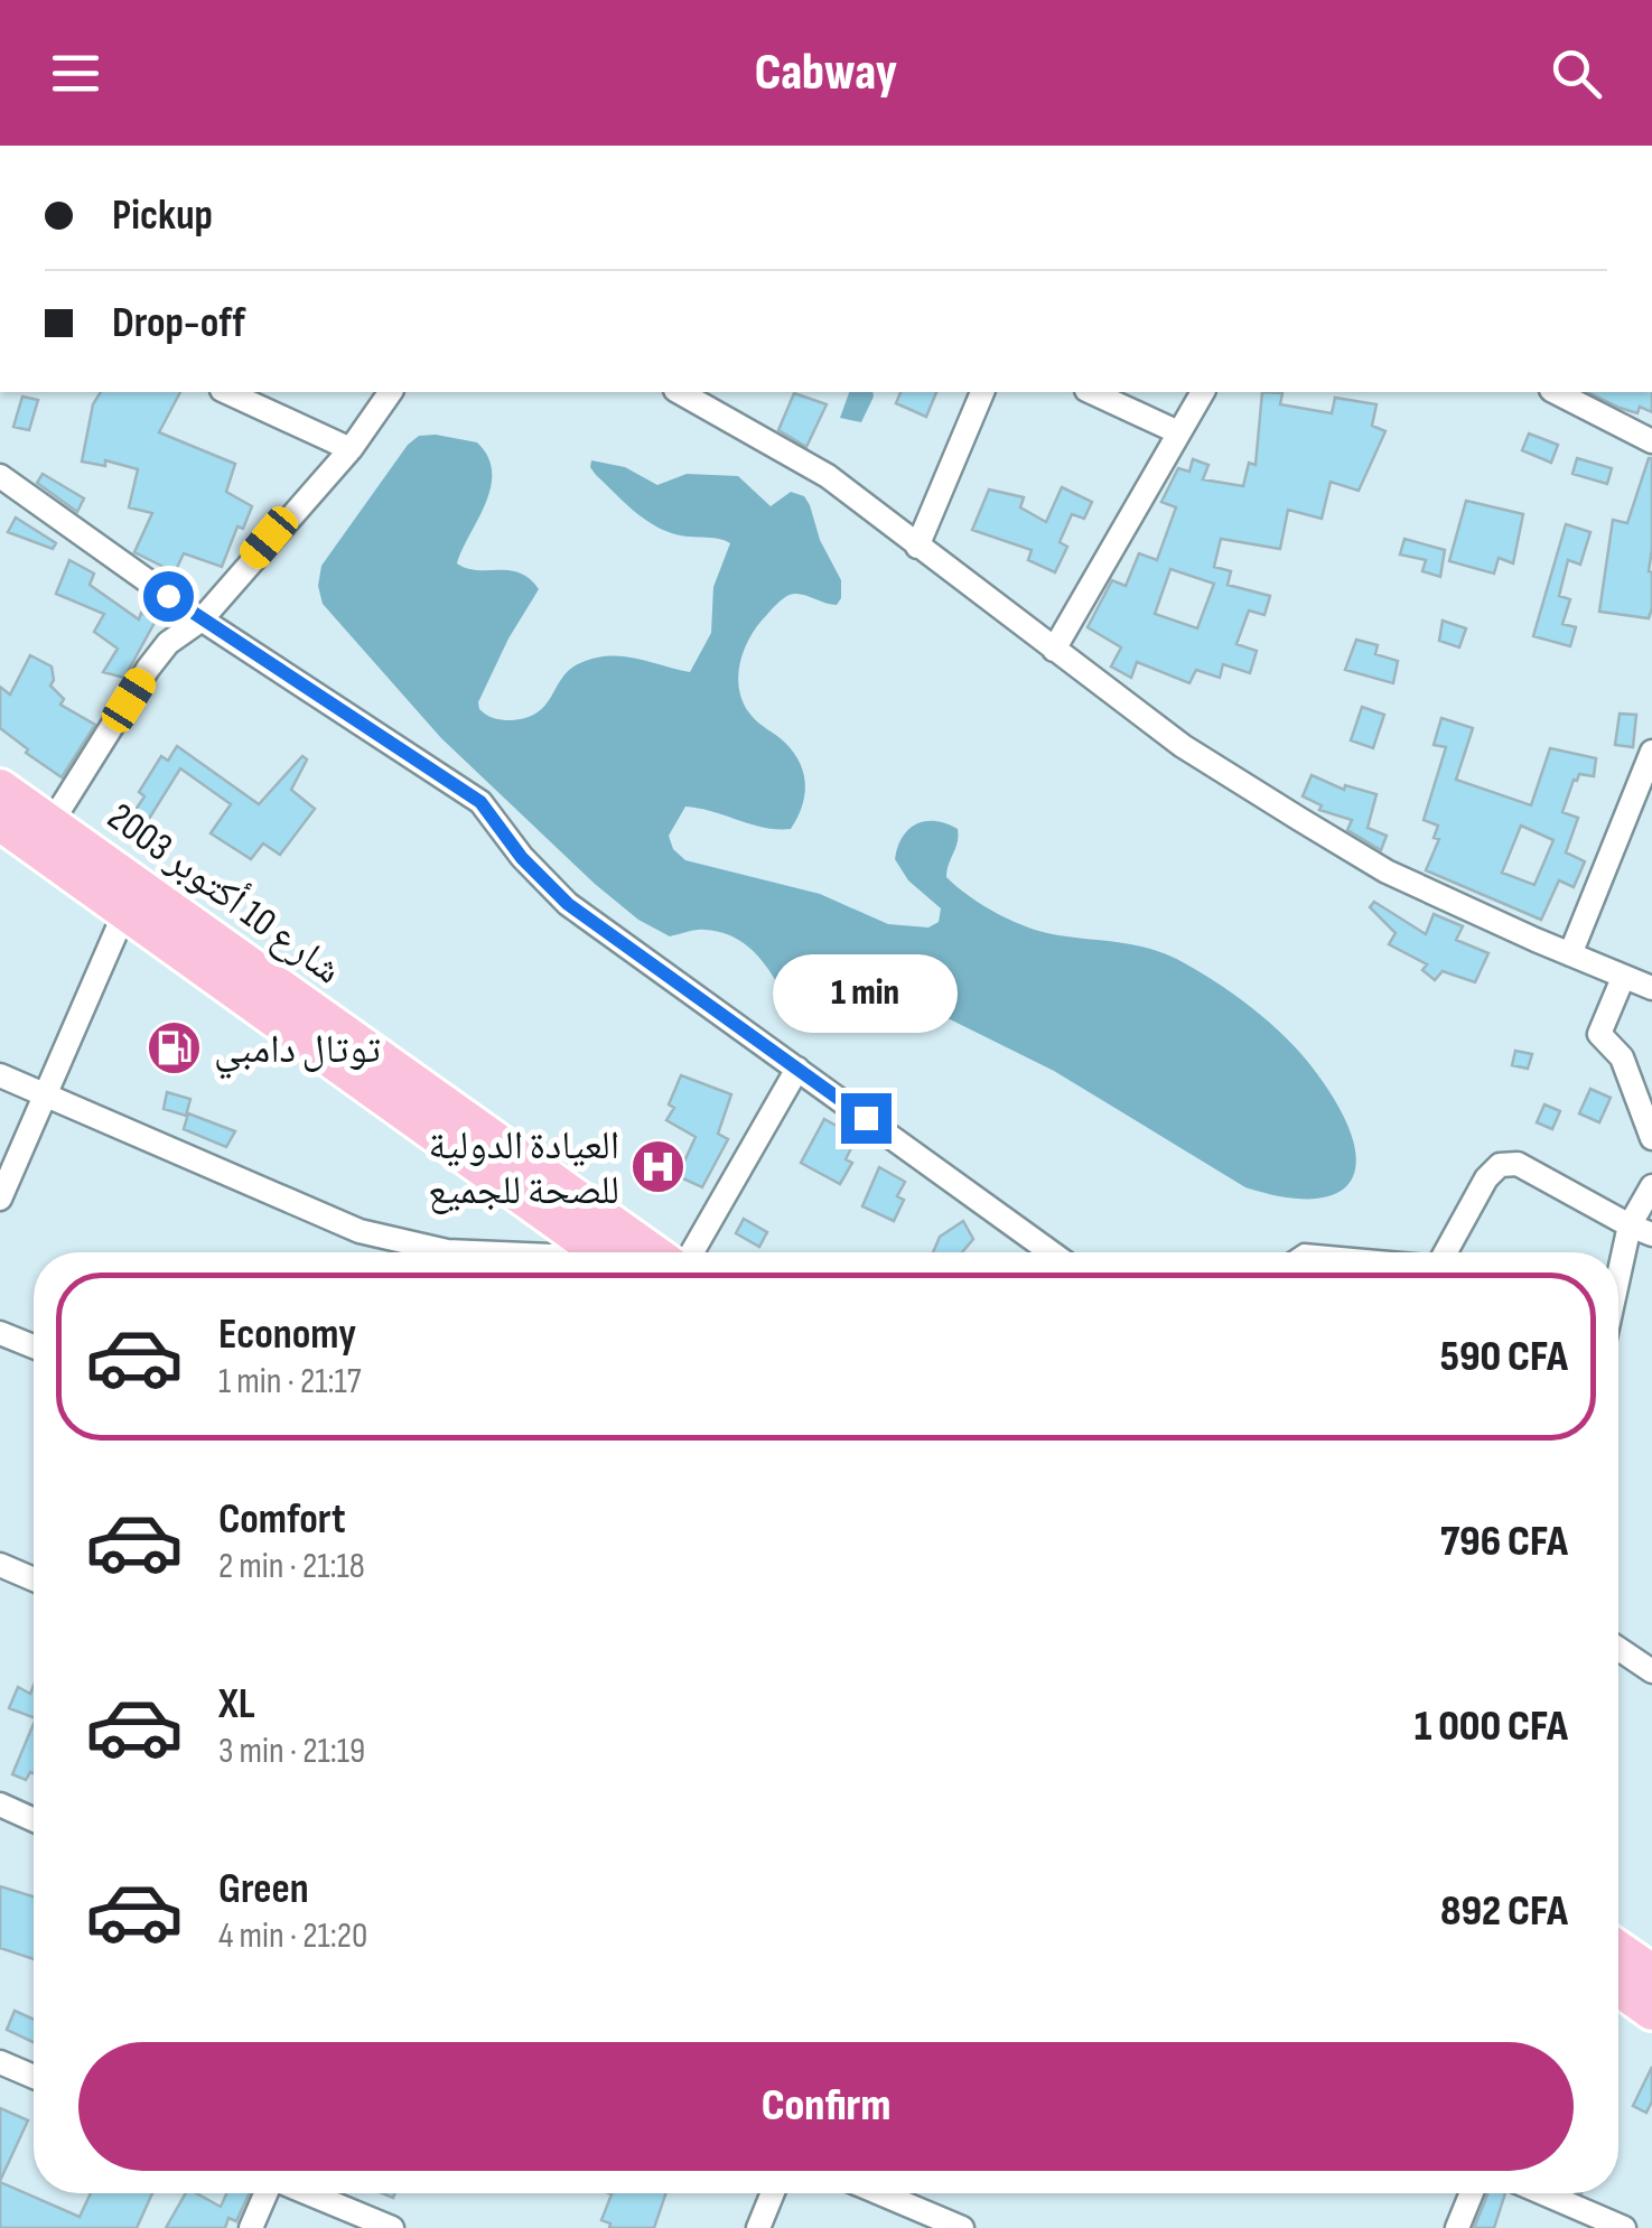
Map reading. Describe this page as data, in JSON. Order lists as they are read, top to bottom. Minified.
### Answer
{"streets":{"highway":["شارع 10 أكتوبر 2003"]},"places":{"fuel station":["توتال دامبي"],"hospital":["العيادة الدولية للصحة للجميع"]},"page":{"header":"Cabway","banner":["Pickup","Drop-off"],"bubble":"1 min","list":[{"name":"Economy","note":"1 min · 21:17","value":"590 CFA"},{"name":"Comfort","note":"2 min · 21:18","value":"796 CFA"},{"name":"XL","note":"3 min · 21:19","value":"1 000 CFA"},{"name":"Green","note":"4 min · 21:20","value":"892 CFA"}],"buttons":"Confirm"}}
